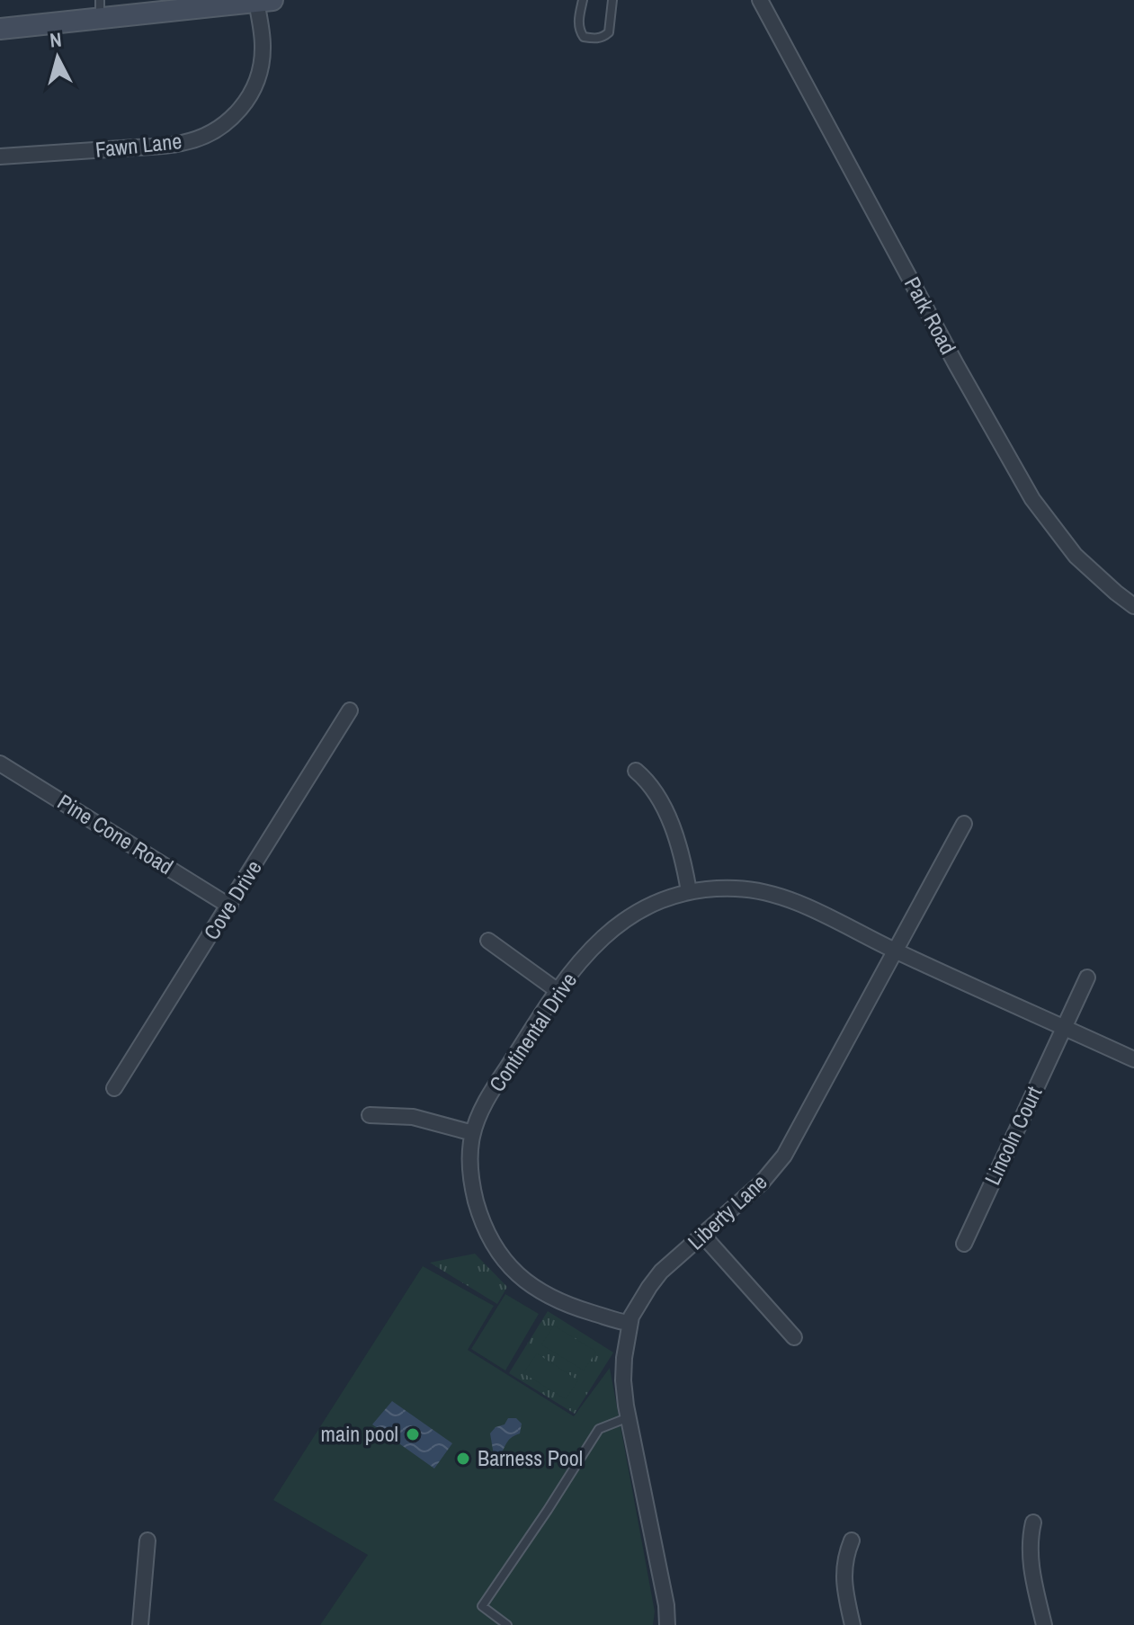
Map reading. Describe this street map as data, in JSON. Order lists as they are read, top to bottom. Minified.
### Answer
{"streets":{"street":["Fawn Lane","Park Road","Pine Cone Road","Cove Drive","Continental Drive","Lincoln Court","Liberty Lane"]},"crossings":[["Pine Cone Road","Cove Drive"],["Continental Drive","Lincoln Court"],["Continental Drive","Liberty Lane"]],"places":["main pool","Barness Pool"],"north":"top"}
